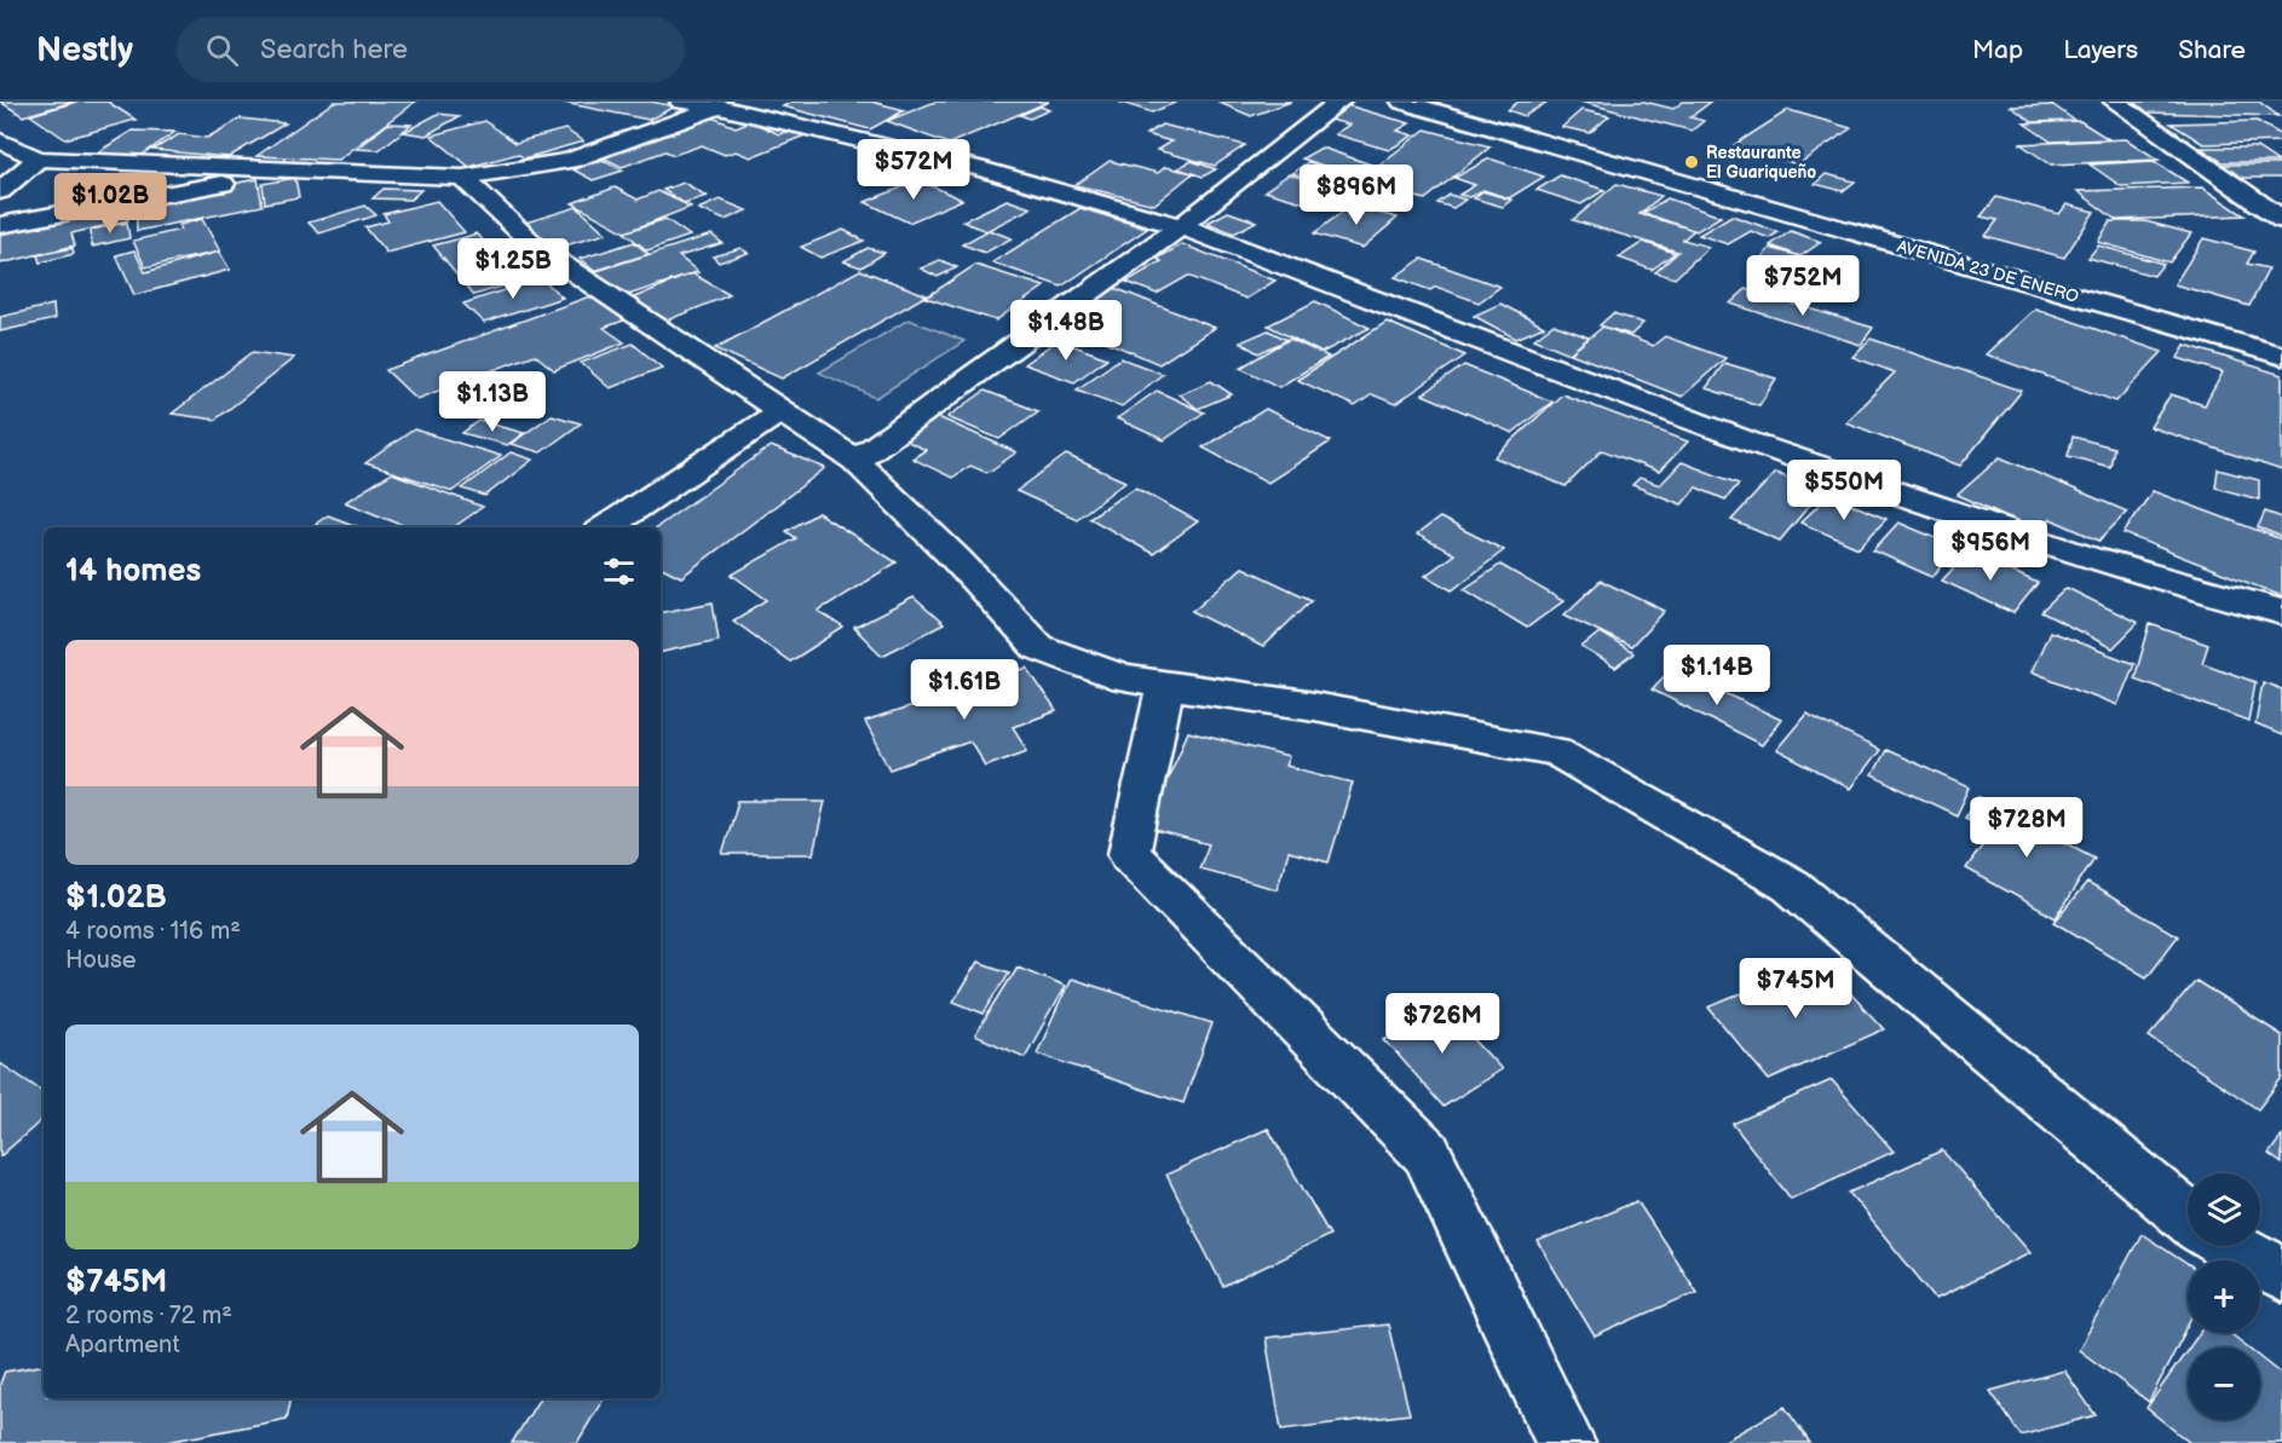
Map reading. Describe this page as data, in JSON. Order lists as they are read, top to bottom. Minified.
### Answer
{"streets":{"street":["AVENIDA 23 DE ENERO"]},"places":["Restaurante El Guariqueño"],"page":{"header":"Nestly","search":"Search here","nav":["Map","Layers","Share"],"price":["$572M","$896M","$1.02B","$1.25B","$752M","$1.48B","$1.13B","$550M","$956M","$1.14B","$1.61B","$728M","$745M","$726M"],"heading":"14 homes","list":[{"name":"$1.02B","note":"4 rooms · 116 m² · House"},{"name":"$745M","note":"2 rooms · 72 m² · Apartment"}],"map_buttons":["+","−"]}}
